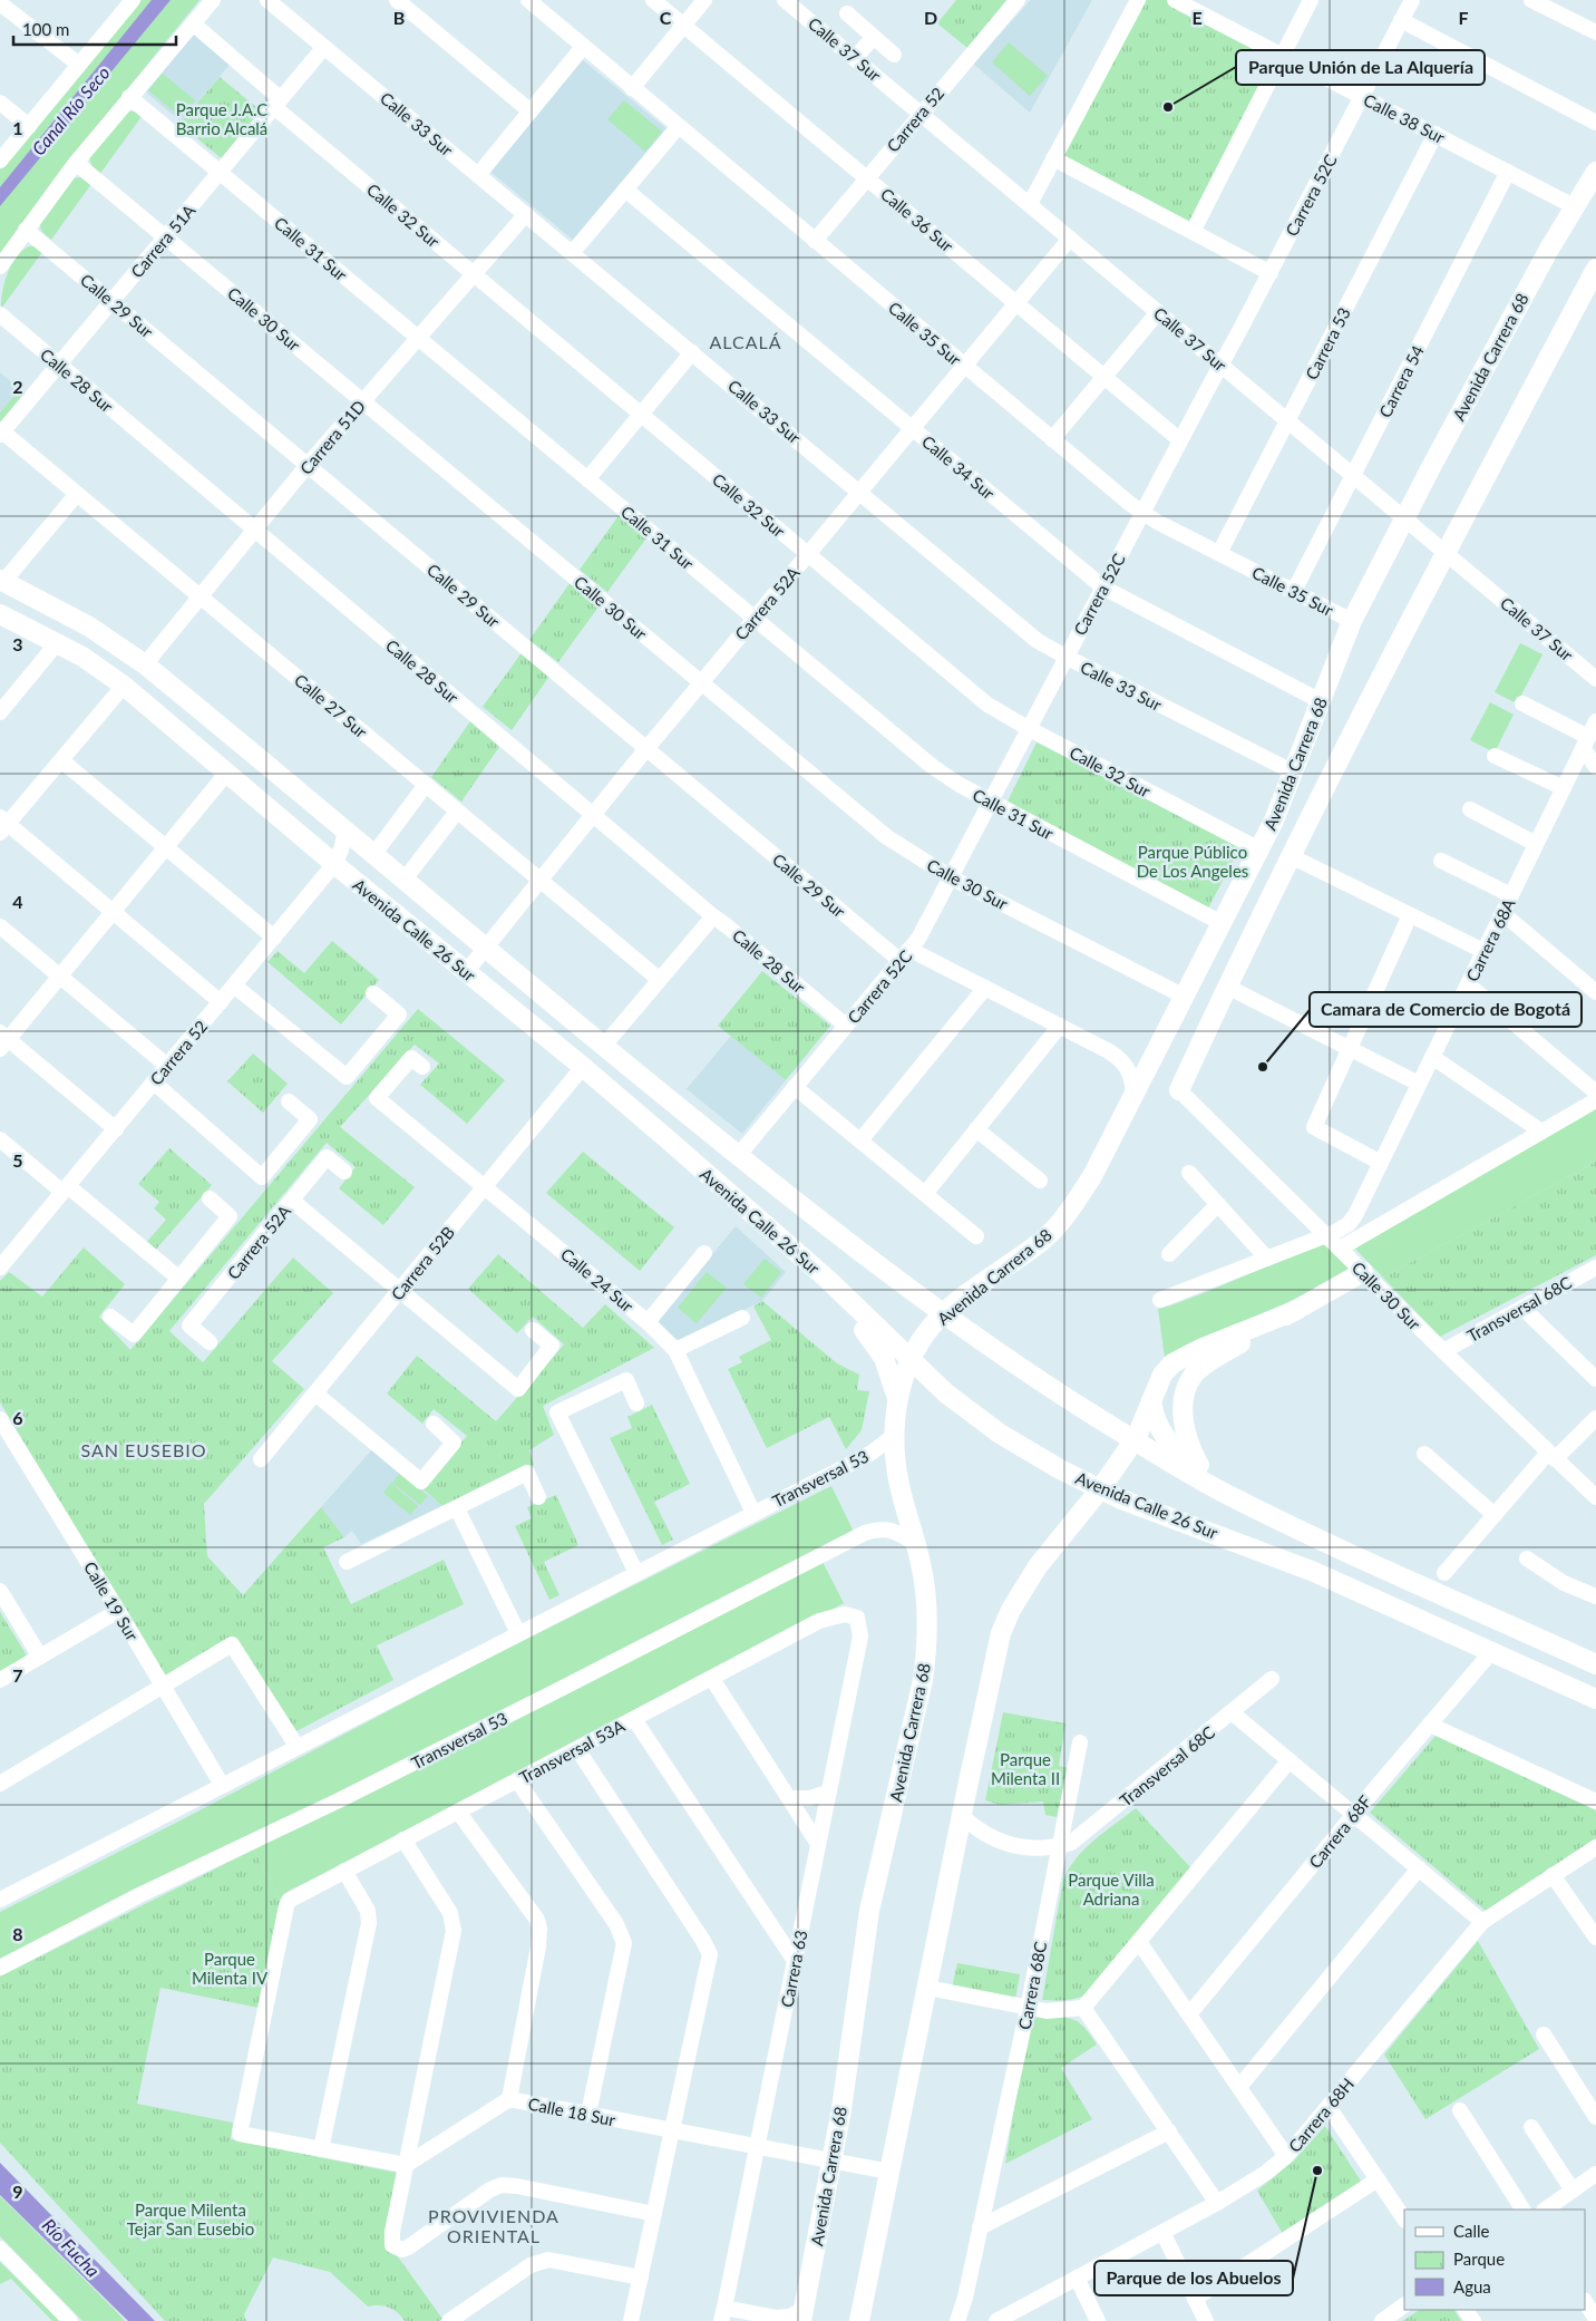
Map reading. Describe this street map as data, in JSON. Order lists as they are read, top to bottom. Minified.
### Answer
{"streets":{"main road":["Avenida Carrera 68","Avenida Calle 26 Sur"],"street":["Calle 37 Sur","Calle 38 Sur","Carrera 52","Calle 33 Sur","Carrera 52C","Calle 32 Sur","Calle 36 Sur","Carrera 51A","Calle 31 Sur","Calle 29 Sur","Calle 30 Sur","Calle 35 Sur","Carrera 53","Calle 28 Sur","Carrera 54","Carrera 51D","Calle 34 Sur","Carrera 52A","Calle 27 Sur","Carrera 68A","Carrera 52B","Calle 24 Sur","Transversal 68C","Transversal 53","Calle 19 Sur","Transversal 53A","Carrera 68F","Carrera 63","Carrera 68C","Calle 18 Sur","Carrera 68H"]},"crossings":[["Calle 37 Sur","Carrera 52"],["Calle 37 Sur","Carrera 52C"],["Calle 37 Sur","Carrera 53"],["Calle 37 Sur","Avenida Carrera 68"],["Calle 37 Sur","Carrera 54"],["Calle 37 Sur","Carrera 52A"],["Calle 38 Sur","Carrera 52C"],["Calle 38 Sur","Carrera 53"],["Calle 38 Sur","Avenida Carrera 68"],["Calle 38 Sur","Carrera 54"],["Carrera 52","Calle 36 Sur"],["Carrera 52","Calle 35 Sur"],["Carrera 52","Avenida Calle 26 Sur"],["Calle 33 Sur","Carrera 52C"],["Calle 33 Sur","Carrera 51A"],["Calle 33 Sur","Avenida Carrera 68"],["Calle 33 Sur","Carrera 51D"],["Calle 33 Sur","Carrera 52A"],["Carrera 52C","Calle 32 Sur"],["Carrera 52C","Calle 36 Sur"],["Carrera 52C","Calle 31 Sur"],["Carrera 52C","Calle 29 Sur"],["Carrera 52C","Calle 30 Sur"],["Carrera 52C","Calle 35 Sur"],["Carrera 52C","Calle 28 Sur"],["Carrera 52C","Calle 34 Sur"],["Carrera 52C","Avenida Calle 26 Sur"],["Calle 32 Sur","Carrera 51A"],["Calle 32 Sur","Avenida Carrera 68"],["Calle 32 Sur","Carrera 51D"],["Calle 32 Sur","Carrera 52A"],["Calle 36 Sur","Carrera 52A"],["Carrera 51A","Calle 31 Sur"],["Carrera 51A","Calle 29 Sur"],["Carrera 51A","Calle 30 Sur"],["Carrera 51A","Calle 28 Sur"],["Carrera 51A","Calle 27 Sur"],["Calle 31 Sur","Avenida Carrera 68"],["Calle 31 Sur","Carrera 51D"],["Calle 31 Sur","Carrera 52A"],["Calle 29 Sur","Avenida Carrera 68"],["Calle 29 Sur","Carrera 51D"],["Calle 29 Sur","Carrera 52A"],["Calle 30 Sur","Avenida Carrera 68"],["Calle 30 Sur","Carrera 51D"],["Calle 30 Sur","Carrera 52A"],["Calle 30 Sur","Carrera 68A"],["Calle 30 Sur","Transversal 68C"],["Calle 35 Sur","Carrera 53"],["Calle 35 Sur","Avenida Carrera 68"],["Calle 35 Sur","Carrera 54"],["Calle 35 Sur","Carrera 52A"],["Avenida Carrera 68","Calle 34 Sur"],["Avenida Carrera 68","Transversal 53"],["Avenida Carrera 68","Calle 18 Sur"],["Calle 28 Sur","Carrera 51D"],["Calle 28 Sur","Carrera 52A"],["Carrera 51D","Calle 27 Sur"],["Carrera 51D","Avenida Calle 26 Sur"],["Calle 34 Sur","Carrera 52A"],["Carrera 52A","Calle 27 Sur"],["Carrera 52A","Avenida Calle 26 Sur"],["Avenida Calle 26 Sur","Carrera 52B"],["Avenida Calle 26 Sur","Carrera 68F"],["Carrera 52B","Calle 24 Sur"],["Calle 24 Sur","Transversal 53"],["Transversal 68C","Carrera 68C"],["Transversal 53","Calle 19 Sur"],["Transversal 53A","Carrera 63"],["Carrera 63","Calle 18 Sur"]],"districts":["ALCALÁ","SAN EUSEBIO","PROVIVIENDA ORIENTAL"],"water":["Canal Río Seco","Río Fucha"],"parks":["Parque J.A.C Barrio Alcalá","Parque Público De Los Angeles","Parque Milenta II","Parque Villa Adriana","Parque Milenta IV","Parque Milenta Tejar San Eusebio"],"places":["Parque Unión de La Alquería","Camara de Comercio de Bogotá","Parque de los Abuelos"],"legend":["Calle","Parque","Agua"],"scale_bar":"100 m","grid":{"columns":["B","C","D","E","F"],"rows":["1","2","3","4","5","6","7","8","9"]}}
